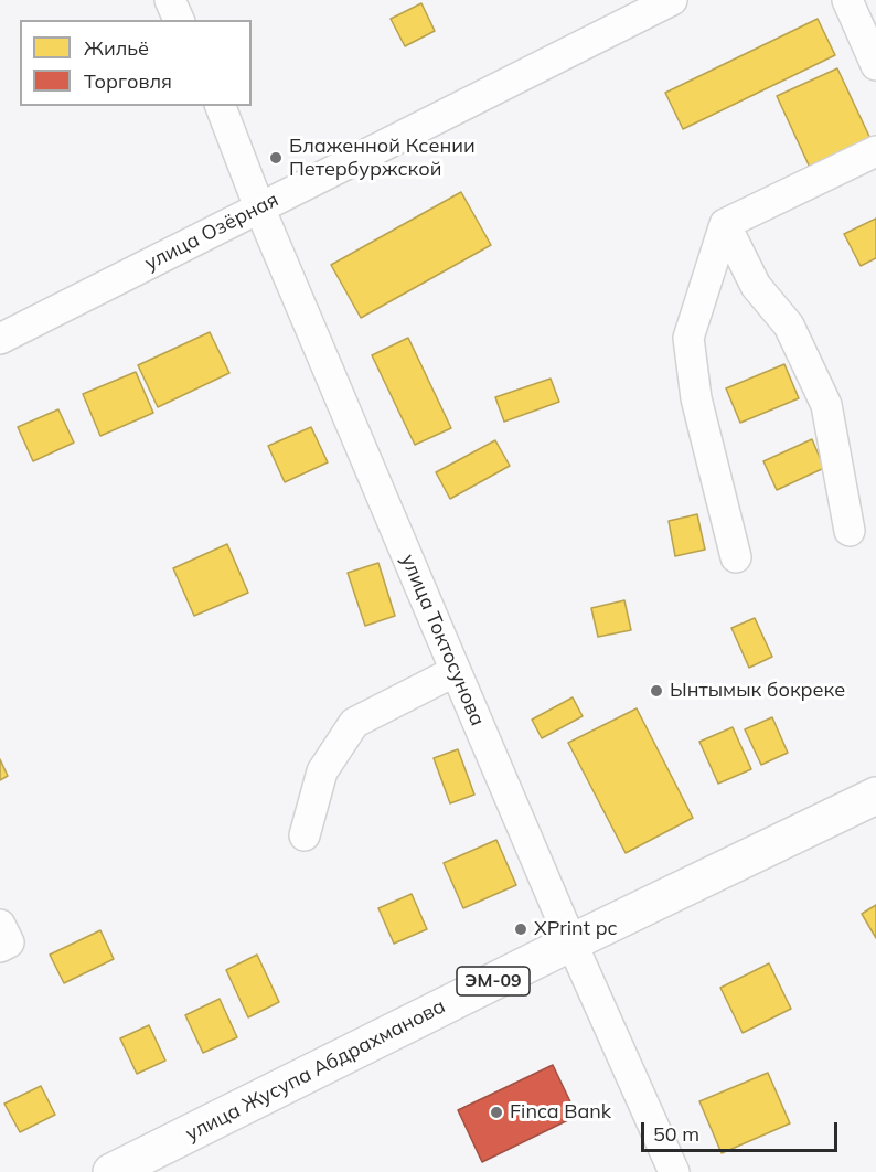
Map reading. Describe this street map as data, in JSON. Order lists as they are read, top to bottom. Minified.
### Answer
{"streets":{"highway":["ЭМ-09","улица Жусупа Абдрахманова"],"street":["улица Озёрная","улица Токтосунова"]},"crossings":[["улица Озёрная","улица Токтосунова"],["улица Токтосунова","улица Жусупа Абдрахманова"]],"places":["Блаженной Ксении Петербуржской","Ынтымык бокреке","XPrint pc","Finca Bank"],"legend":["Жильё","Торговля"],"scale_bar":"50 m"}
